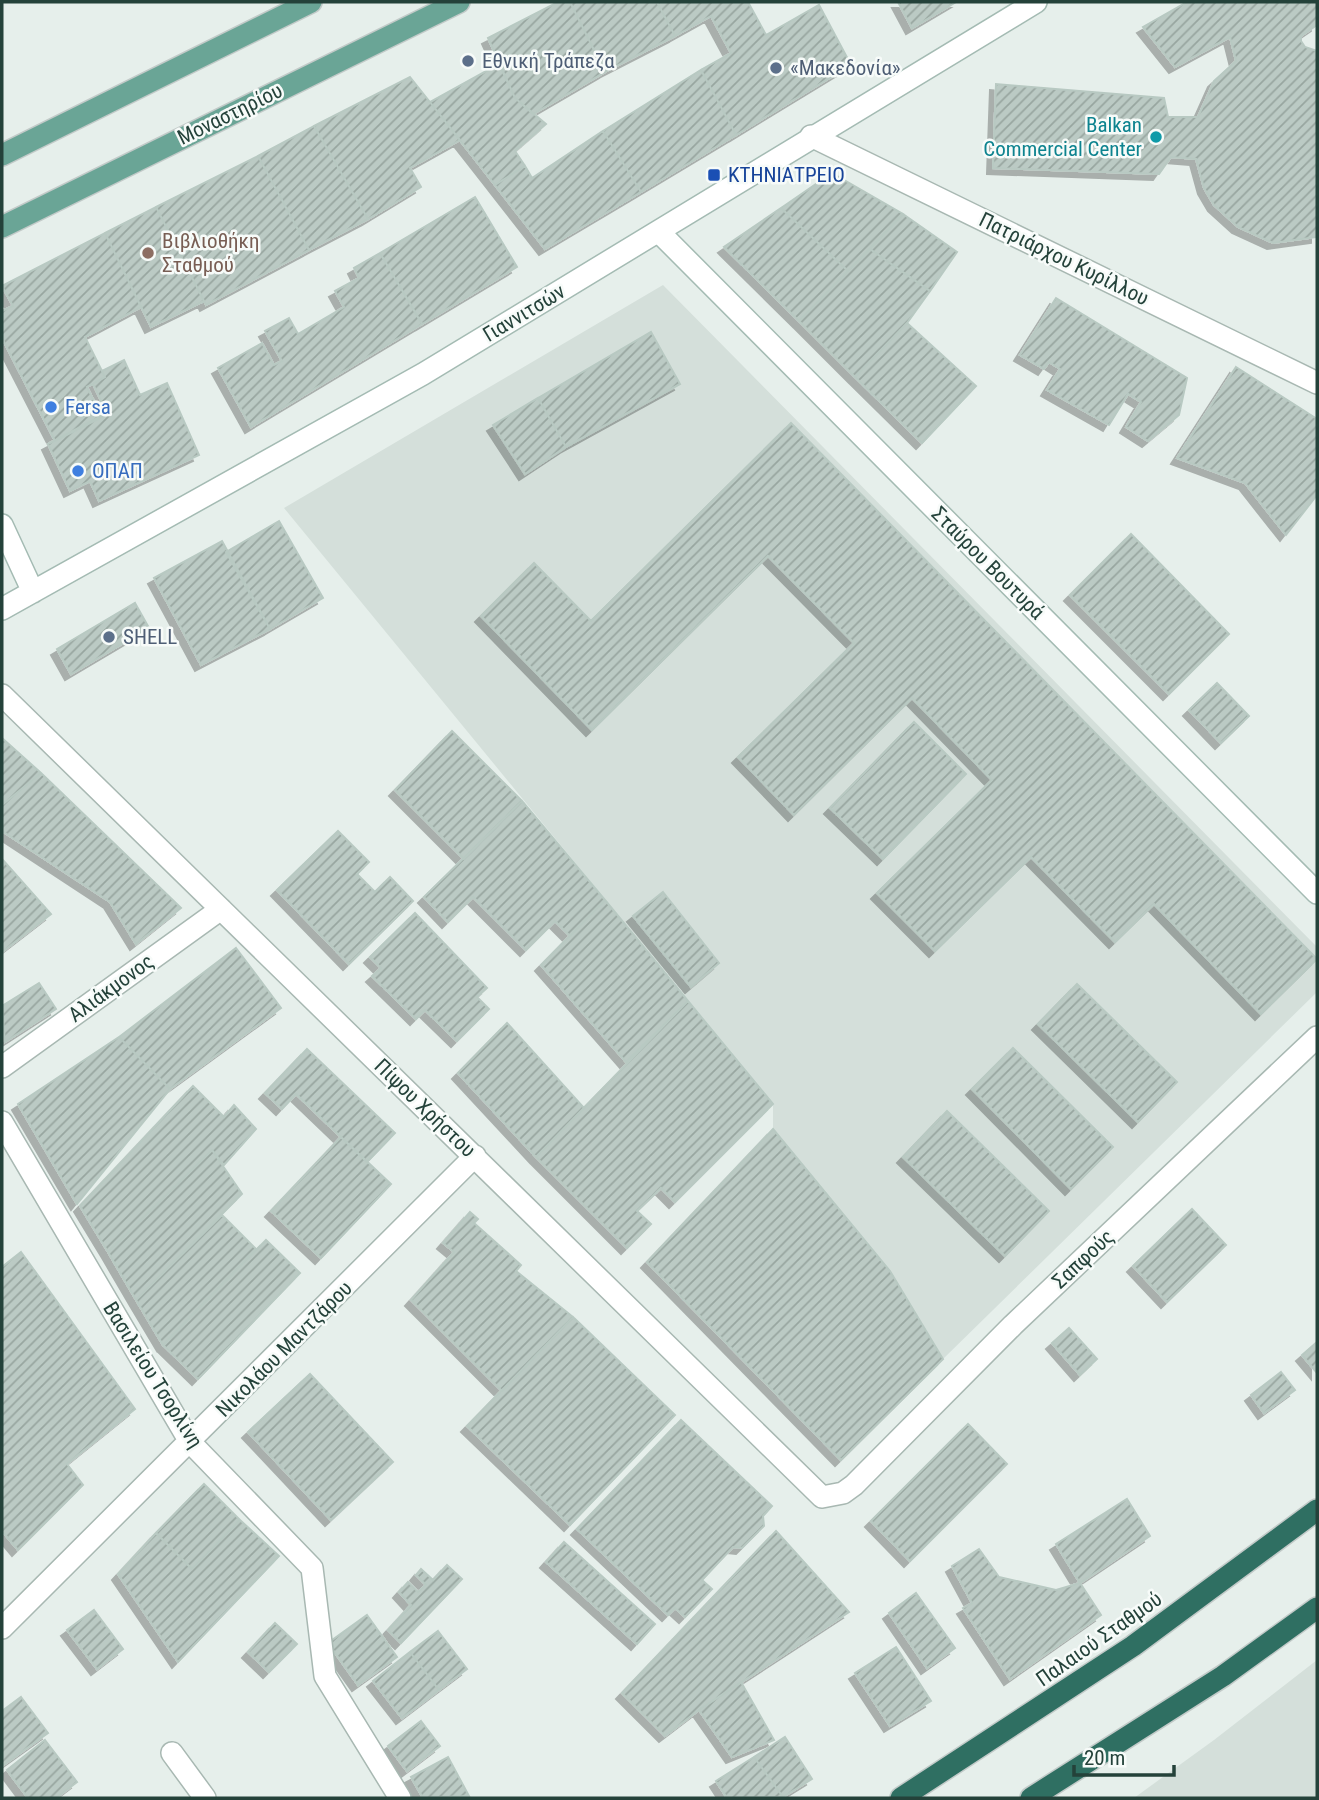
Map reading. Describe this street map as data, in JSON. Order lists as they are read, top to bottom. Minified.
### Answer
{"streets":{"highway":["Παλαιού Σταθμού"],"main road":["Μοναστηρίου"],"street":["Πατριάρχου Κυρίλλου","Γιαννιτσών","Σταύρου Βουτυρά","Αλιάκμονος","Πίψου Χρήστου","Σαπφούς","Νικολάου Μαντζάρου","Βασιλείου Τσορλίνη"]},"crossings":[["Πατριάρχου Κυρίλλου","Γιαννιτσών"],["Γιαννιτσών","Σταύρου Βουτυρά"],["Αλιάκμονος","Πίψου Χρήστου"],["Πίψου Χρήστου","Σαπφούς"],["Πίψου Χρήστου","Νικολάου Μαντζάρου"],["Νικολάου Μαντζάρου","Βασιλείου Τσορλίνη"]],"places":{"other":["Εθνική Τράπεζα","«Μακεδονία»","Balkan Commercial Center","Βιβλιοθήκη Σταθμού","Fersa","ΟΠΑΠ","SHELL"],"transit":["ΚΤΗΝΙΑΤΡΕΙΟ"]},"scale_bar":"20 m"}
